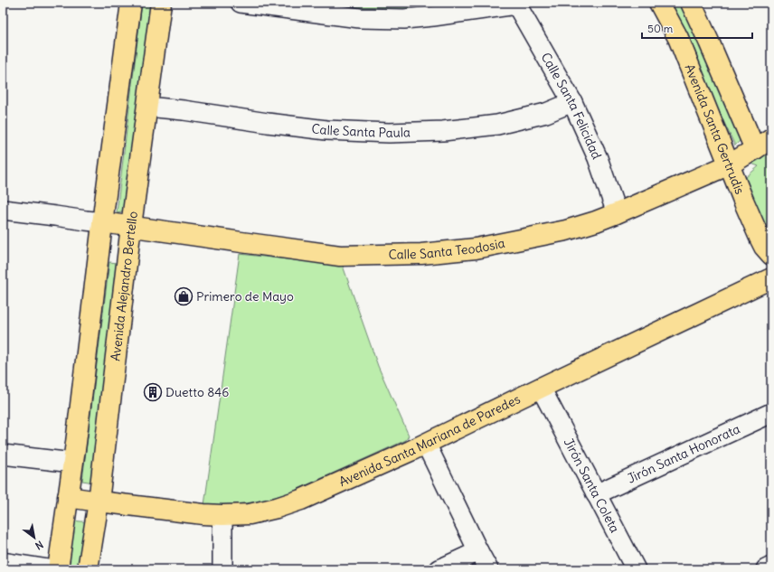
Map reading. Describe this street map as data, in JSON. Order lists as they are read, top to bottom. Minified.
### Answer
{"streets":{"main road":["Avenida Santa Gertrudis","Calle Santa Teodosia","Avenida Alejandro Bertello","Avenida Santa Mariana de Paredes"],"street":["Calle Santa Felicidad","Calle Santa Paula","Jirón Santa Honorata","Jirón Santa Coleta"]},"crossings":[["Calle Santa Felicidad","Calle Santa Paula"],["Calle Santa Felicidad","Calle Santa Teodosia"],["Avenida Santa Gertrudis","Calle Santa Teodosia"],["Calle Santa Paula","Avenida Alejandro Bertello"],["Calle Santa Teodosia","Avenida Alejandro Bertello"],["Avenida Alejandro Bertello","Avenida Santa Mariana de Paredes"],["Avenida Santa Mariana de Paredes","Jirón Santa Coleta"],["Jirón Santa Honorata","Jirón Santa Coleta"]],"places":{"shop":["Primero de Mayo"],"building":["Duetto 846"]},"scale_bar":"50 m","north":"bottom right"}
